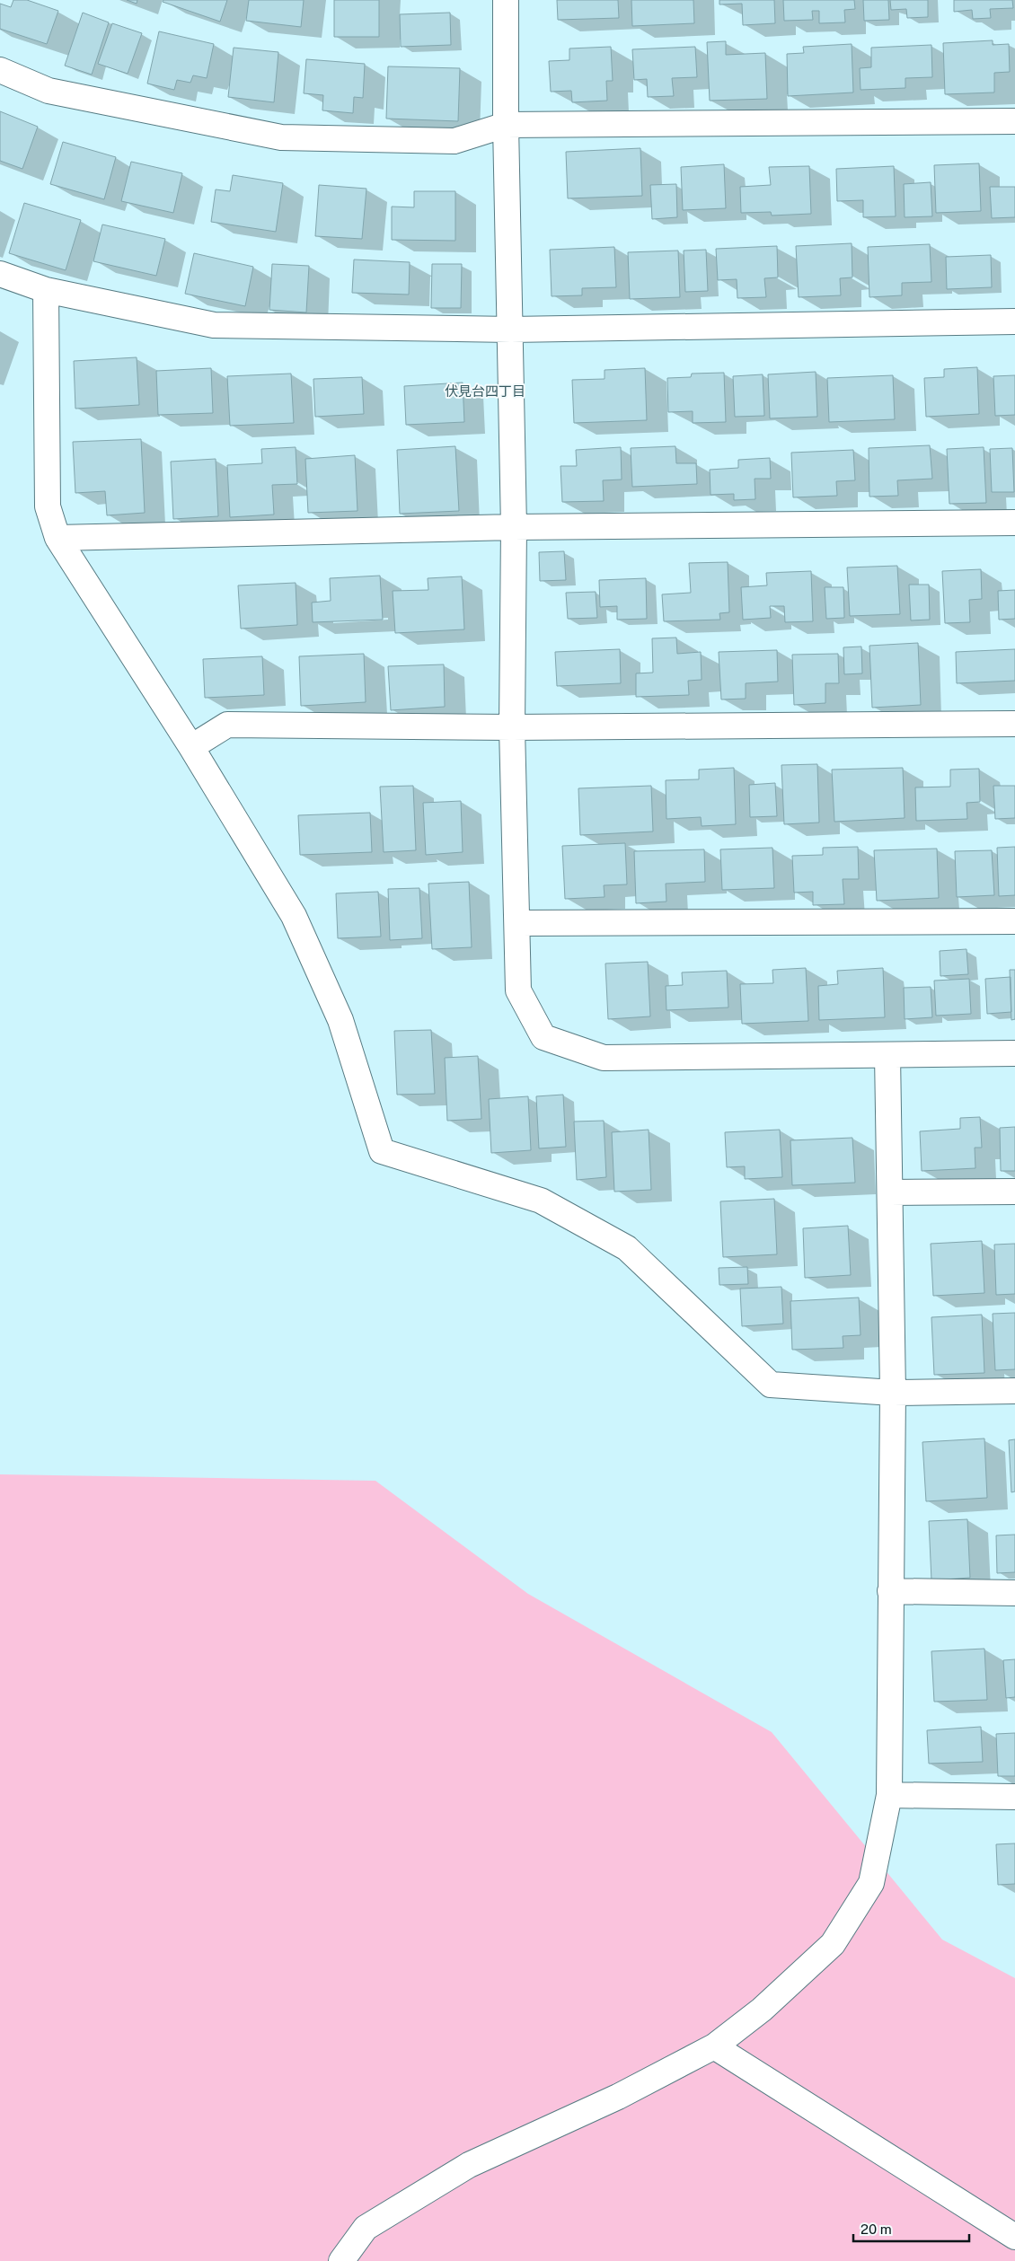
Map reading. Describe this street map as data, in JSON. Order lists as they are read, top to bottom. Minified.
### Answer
{"districts":["伏見台四丁目"],"scale_bar":"20 m"}
